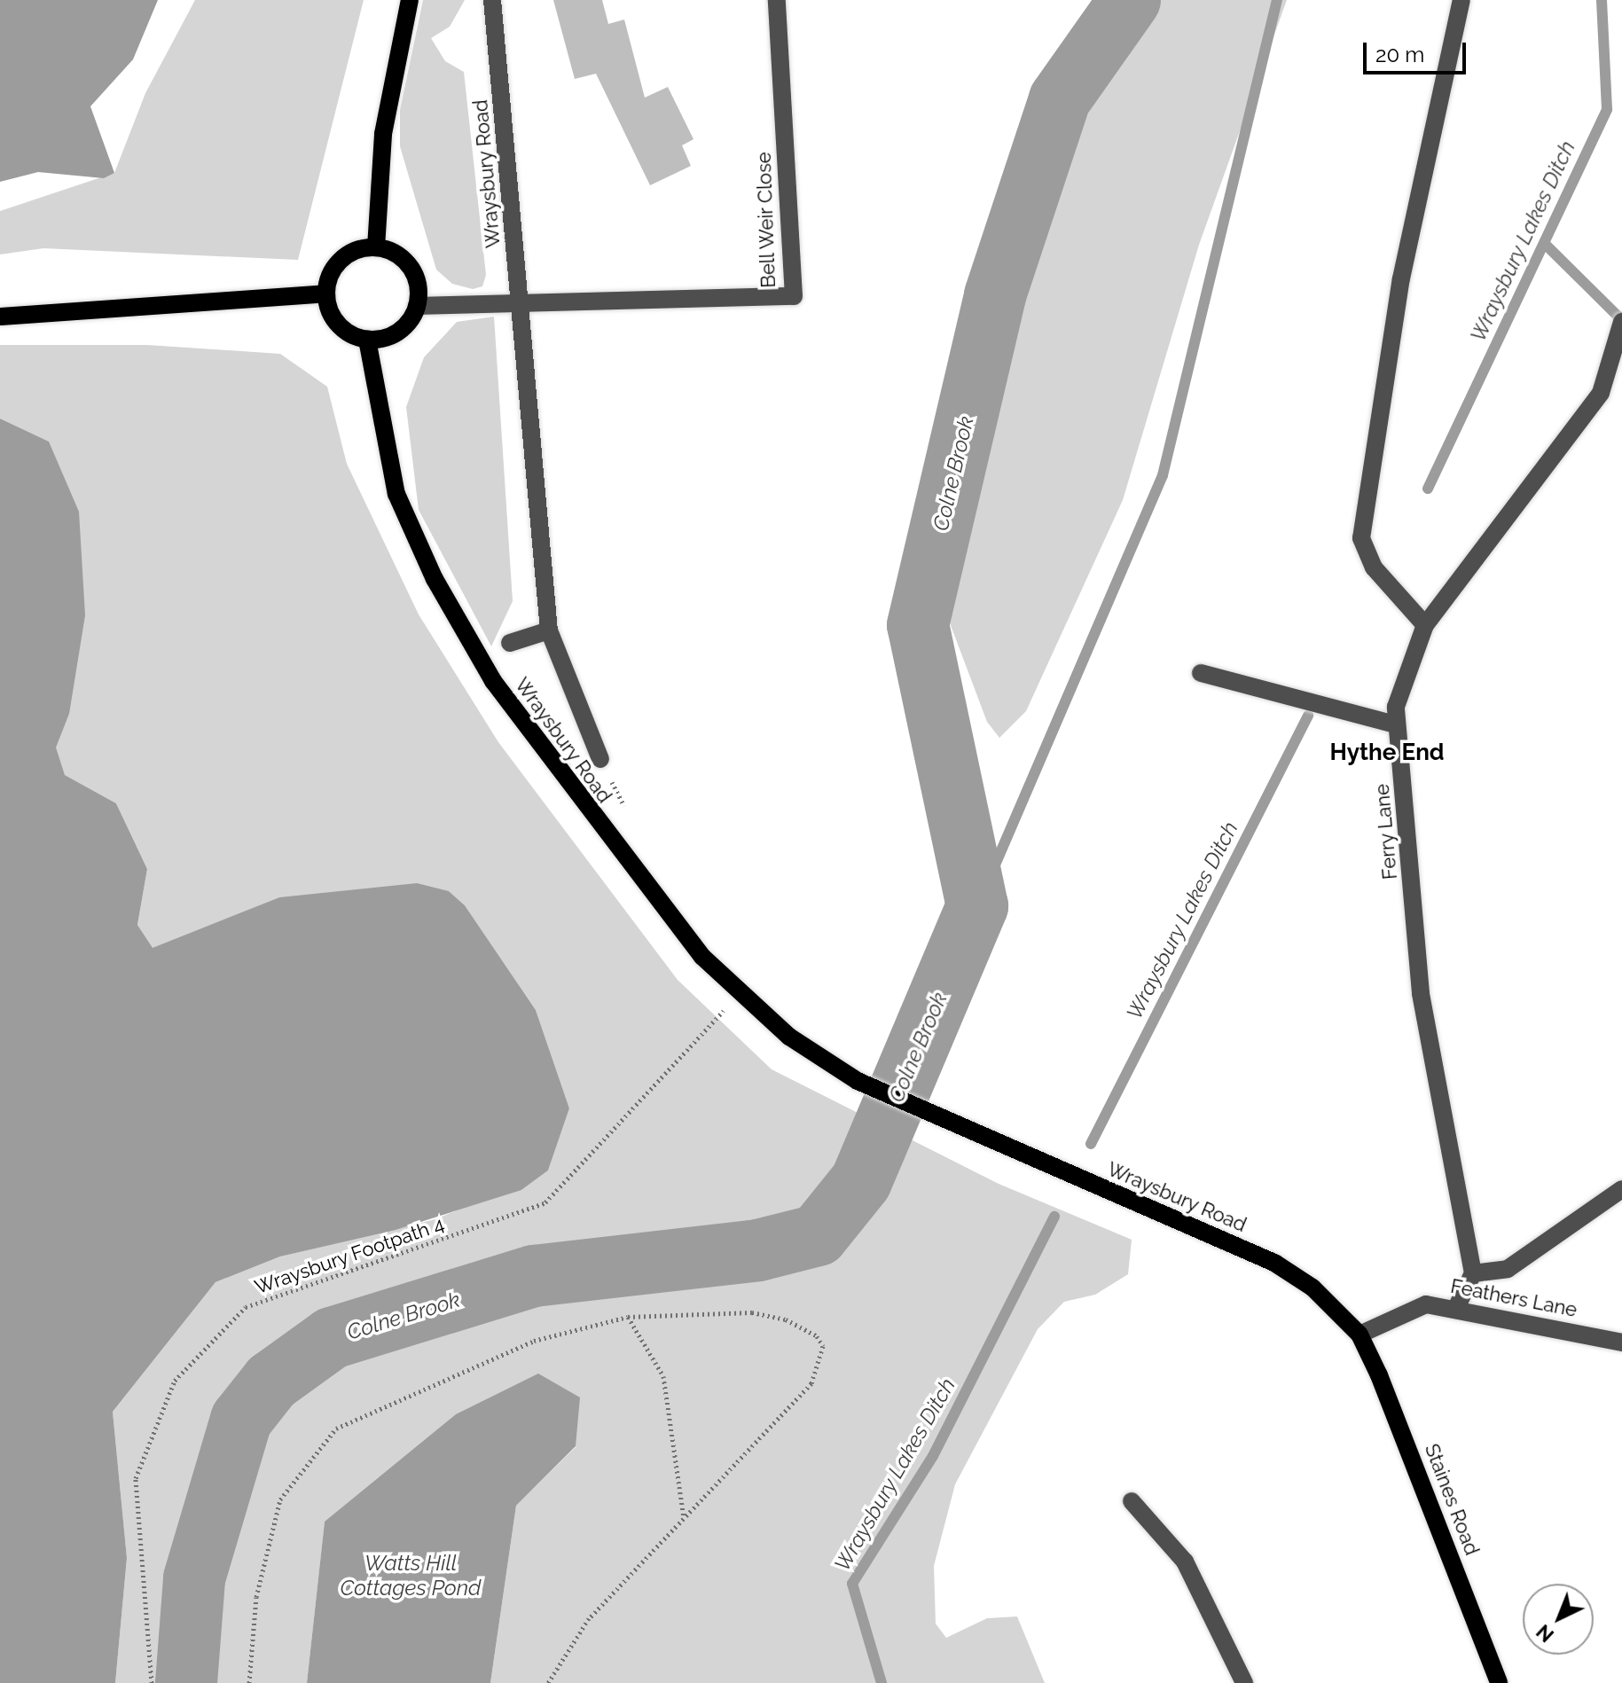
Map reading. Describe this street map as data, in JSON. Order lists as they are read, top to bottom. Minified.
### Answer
{"streets":{"main road":["Wraysbury Road","Staines Road"],"street":["Bell Weir Close","Ferry Lane","Feathers Lane"],"path":["Wraysbury Footpath 4"]},"crossings":[["Wraysbury Road","Bell Weir Close"],["Wraysbury Road","Wraysbury Footpath 4"],["Wraysbury Road","Feathers Lane"],["Wraysbury Road","Staines Road"],["Feathers Lane","Staines Road"]],"districts":["Hythe End"],"water":["Wraysbury Lakes Ditch","Colne Brook","Watts Hill Cottages Pond"],"scale_bar":"20 m","north":"bottom left"}
